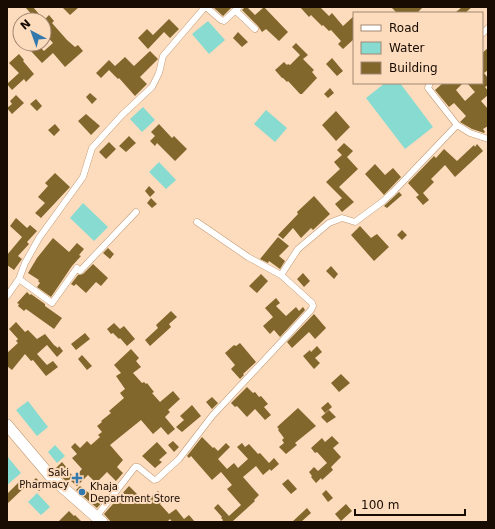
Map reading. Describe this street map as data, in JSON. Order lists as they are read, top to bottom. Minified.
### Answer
{"places":{"health":["Saki Pharmacy"],"other":["Khaja Department Store"]},"legend":["Road","Water","Building"],"scale_bar":"100 m","north":"top left"}
